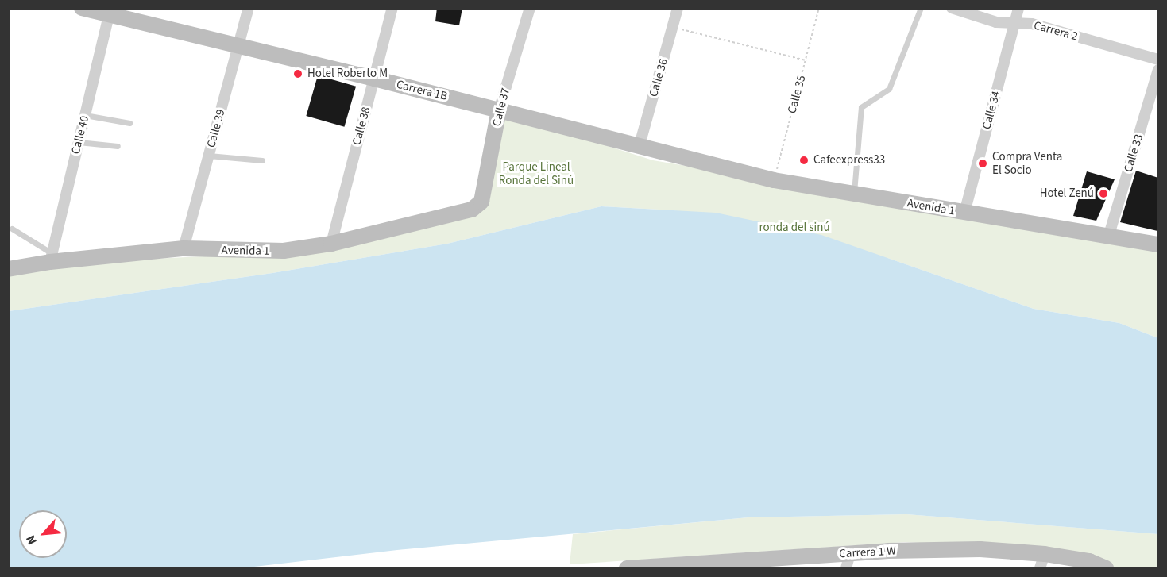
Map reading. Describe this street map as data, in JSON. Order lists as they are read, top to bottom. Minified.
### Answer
{"streets":{"street":["Carrera 2","Calle 36","Carrera 1B","Calle 37","Calle 34","Calle 38","Calle 39","Calle 40","Calle 33","Avenida 1","Carrera 1 W"],"path":["Calle 35"]},"crossings":[["Carrera 2","Calle 34"],["Calle 36","Carrera 1B"],["Carrera 1B","Calle 37"],["Carrera 1B","Calle 38"],["Carrera 1B","Calle 39"],["Carrera 1B","Calle 40"],["Carrera 1B","Avenida 1"],["Calle 35","Avenida 1"],["Calle 37","Avenida 1"],["Calle 34","Avenida 1"],["Calle 38","Avenida 1"],["Calle 39","Avenida 1"],["Calle 40","Avenida 1"],["Calle 33","Avenida 1"]],"parks":["Parque Lineal Ronda del Sinú","ronda del sinú"],"places":["Hotel Roberto M","Cafeexpress33","Compra Venta El Socio","Hotel Zenú"],"north":"bottom left"}
